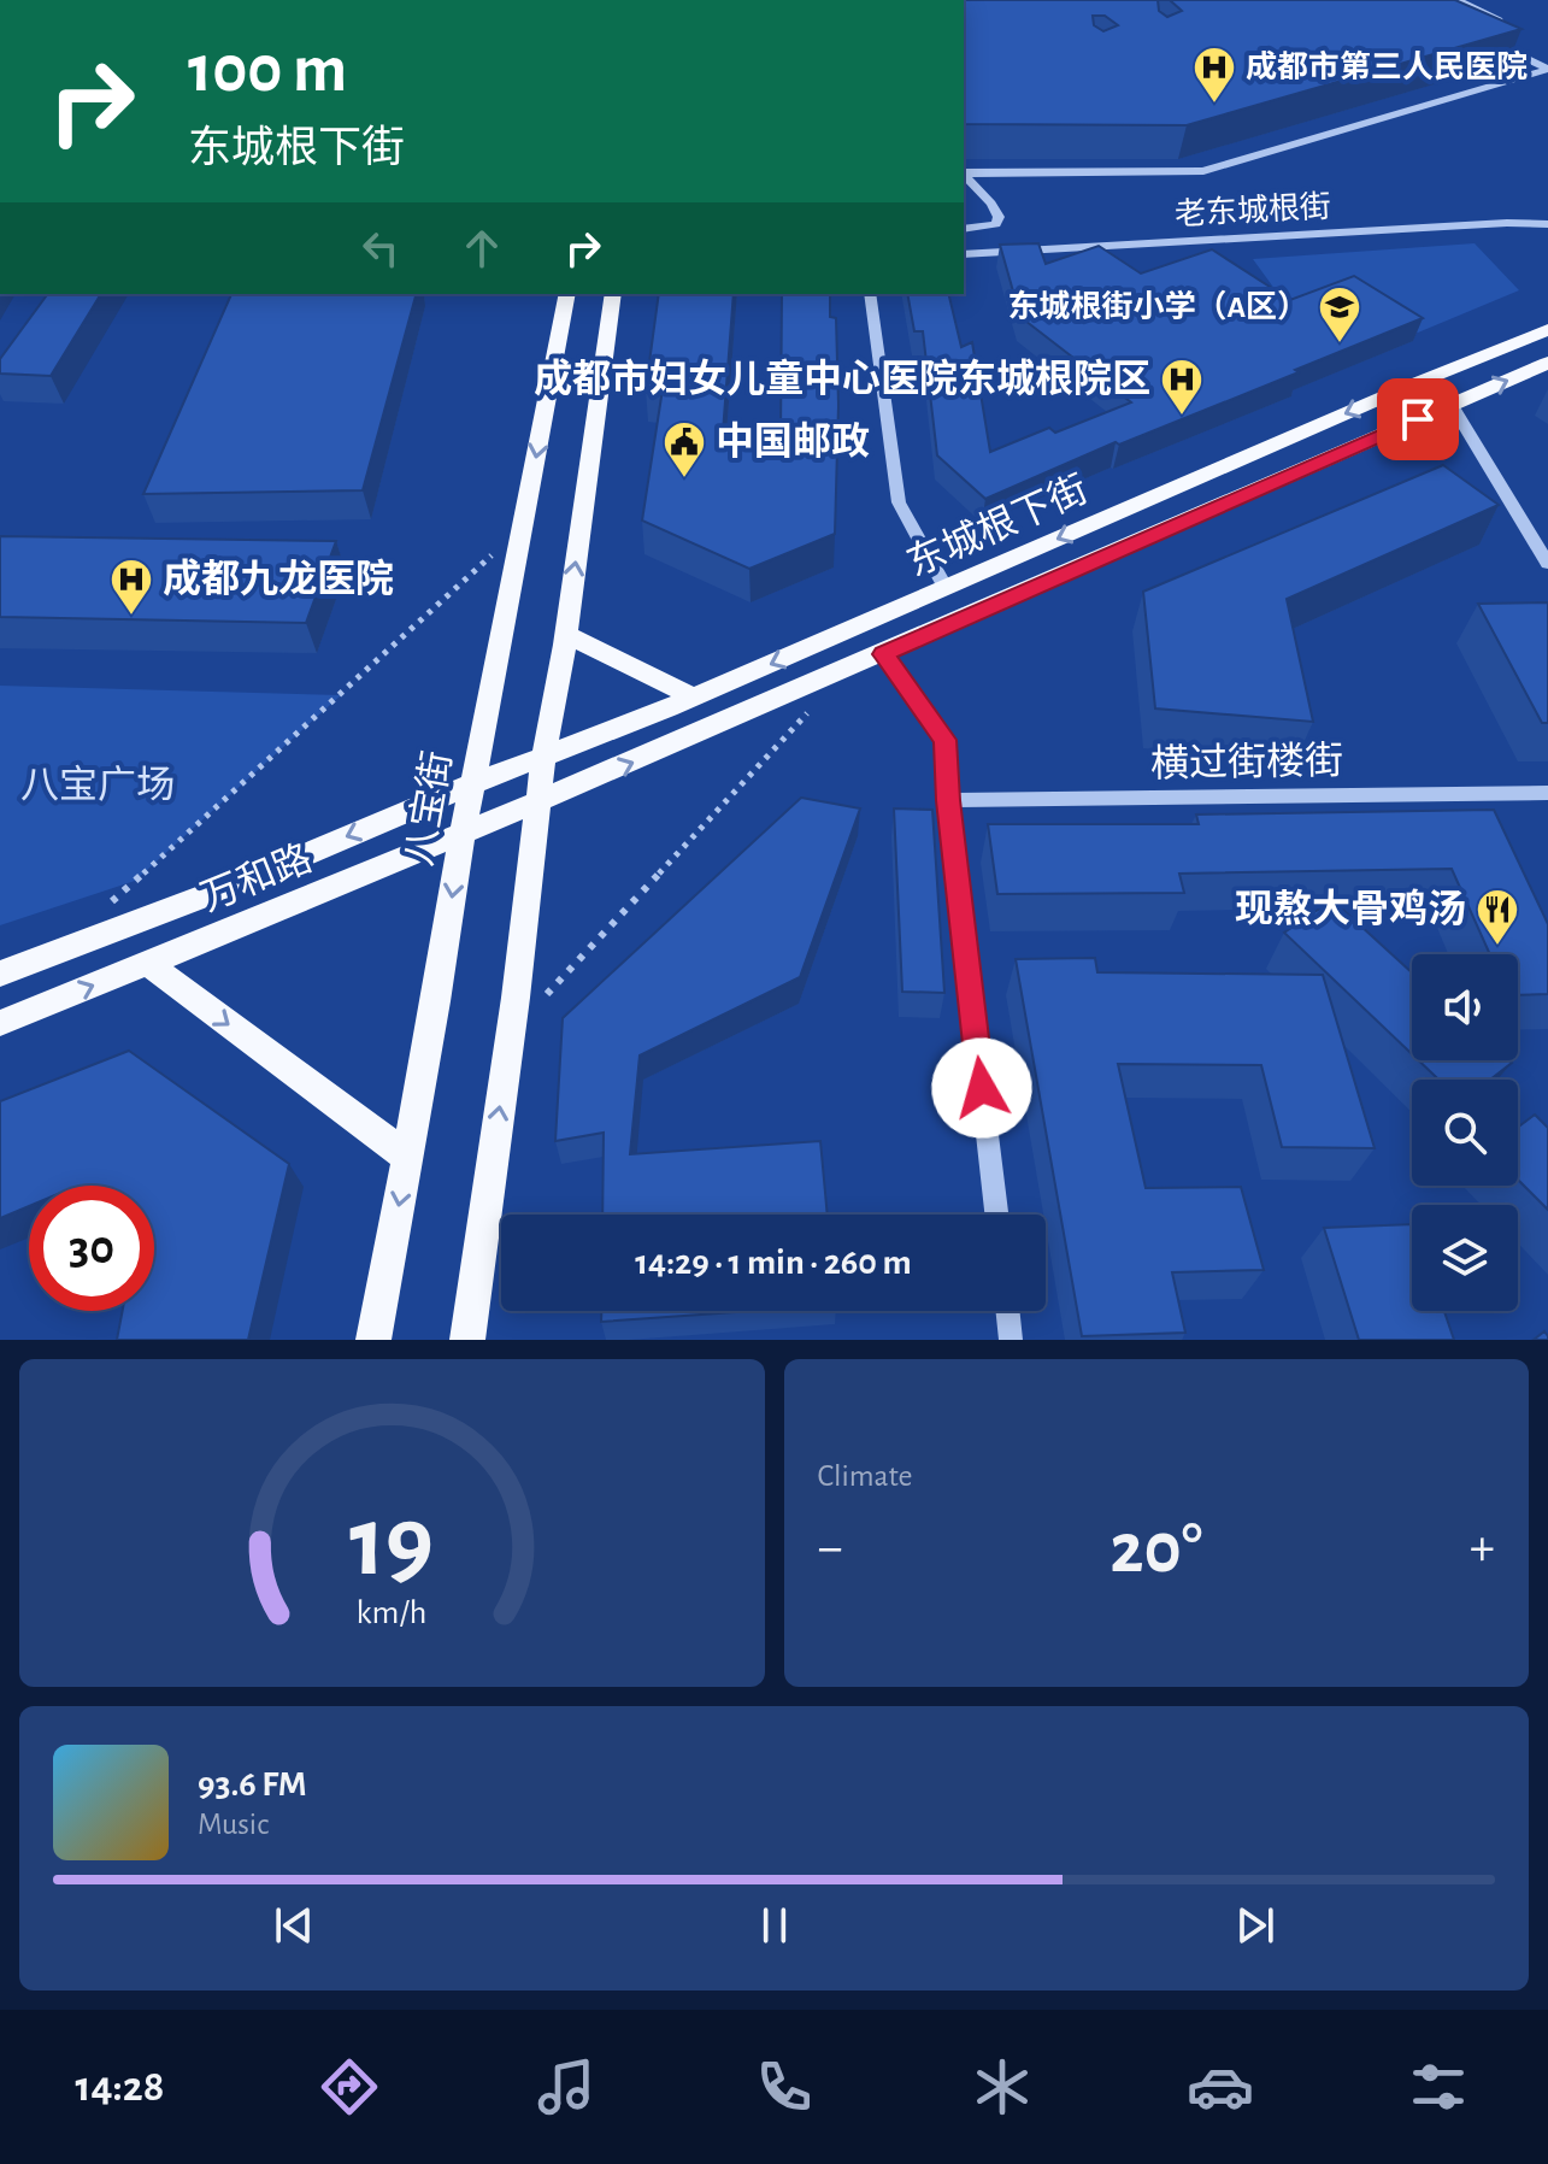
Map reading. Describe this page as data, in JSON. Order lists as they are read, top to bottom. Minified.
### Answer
{"streets":{"main road":["东城根下街","八宝街","万和路"],"street":["老东城根街","横过街楼街"]},"crossings":[["东城根下街","八宝街"],["东城根下街","万和路"],["八宝街","万和路"]],"parks":["八宝广场"],"places":{"hospital":["成都市第三人民医院","成都市妇女儿童中心医院东城根院区","成都九龙医院"],"school or university":["东城根街小学（A区）"],"public building":["中国邮政"],"restaurant":["现熬大骨鸡汤"]},"page":{"turn":["100 m","东城根下街"],"limit":"30","trip":"14:29 · 1 min · 260 m","tile":"Climate","heat":["−","20°","+"],"song":["93.6 FM","Music"],"tabs":"14:28","gauge":["19","km/h"]}}
